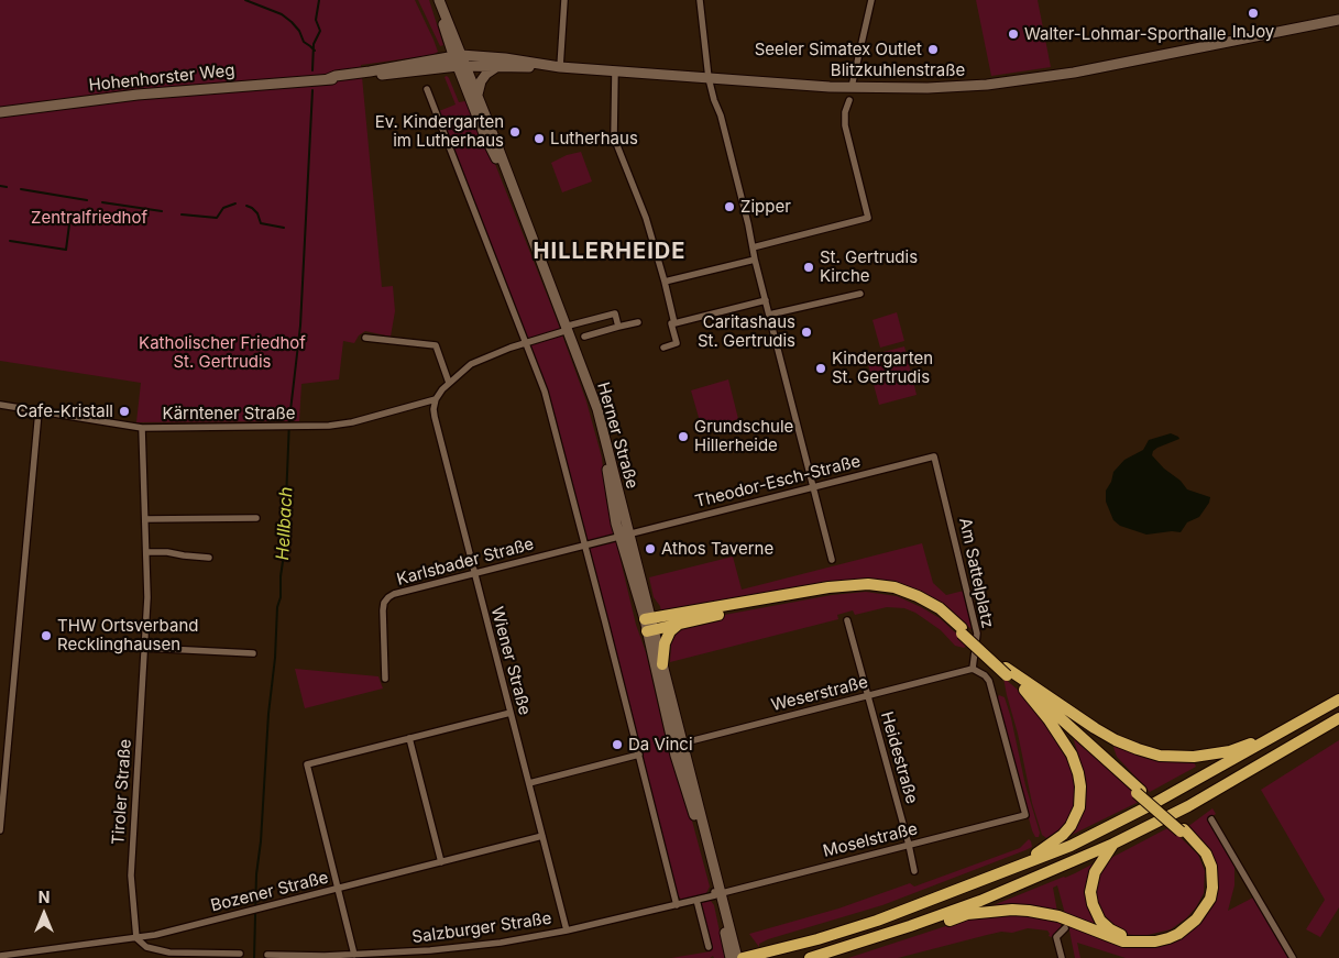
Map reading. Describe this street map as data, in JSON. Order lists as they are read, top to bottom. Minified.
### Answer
{"streets":{"main road":["Blitzkuhlenstraße","Hohenhorster Weg","Herner Straße"],"street":["Kärntener Straße","Theodor-Esch-Straße","Karlsbader Straße","Am Sattelplatz","Wiener Straße","Weserstraße","Heidestraße","Tiroler Straße","Moselstraße","Bozener Straße","Salzburger Straße"]},"crossings":[["Blitzkuhlenstraße","Hohenhorster Weg"],["Blitzkuhlenstraße","Herner Straße"],["Hohenhorster Weg","Herner Straße"],["Kärntener Straße","Wiener Straße"],["Kärntener Straße","Tiroler Straße"],["Herner Straße","Theodor-Esch-Straße"],["Herner Straße","Karlsbader Straße"],["Herner Straße","Weserstraße"],["Herner Straße","Moselstraße"],["Herner Straße","Salzburger Straße"],["Theodor-Esch-Straße","Karlsbader Straße"],["Theodor-Esch-Straße","Am Sattelplatz"],["Karlsbader Straße","Wiener Straße"],["Am Sattelplatz","Weserstraße"],["Am Sattelplatz","Moselstraße"],["Wiener Straße","Bozener Straße"],["Wiener Straße","Salzburger Straße"],["Weserstraße","Heidestraße"],["Weserstraße","Moselstraße"],["Heidestraße","Moselstraße"],["Tiroler Straße","Bozener Straße"],["Moselstraße","Salzburger Straße"]],"districts":["HILLERHEIDE"],"water":["Hellbach"],"parks":["Zentralfriedhof","Katholischer Friedhof St. Gertrudis"],"places":["InJoy","Walter-Lohmar-Sporthalle","Seeler Simatex Outlet","Ev. Kindergarten im Lutherhaus","Lutherhaus","Zipper","St. Gertrudis Kirche","Caritashaus St. Gertrudis","Kindergarten St. Gertrudis","Cafe-Kristall","Grundschule Hillerheide","Athos Taverne","THW Ortsverband Recklinghausen","Da Vinci"],"north":"top"}
